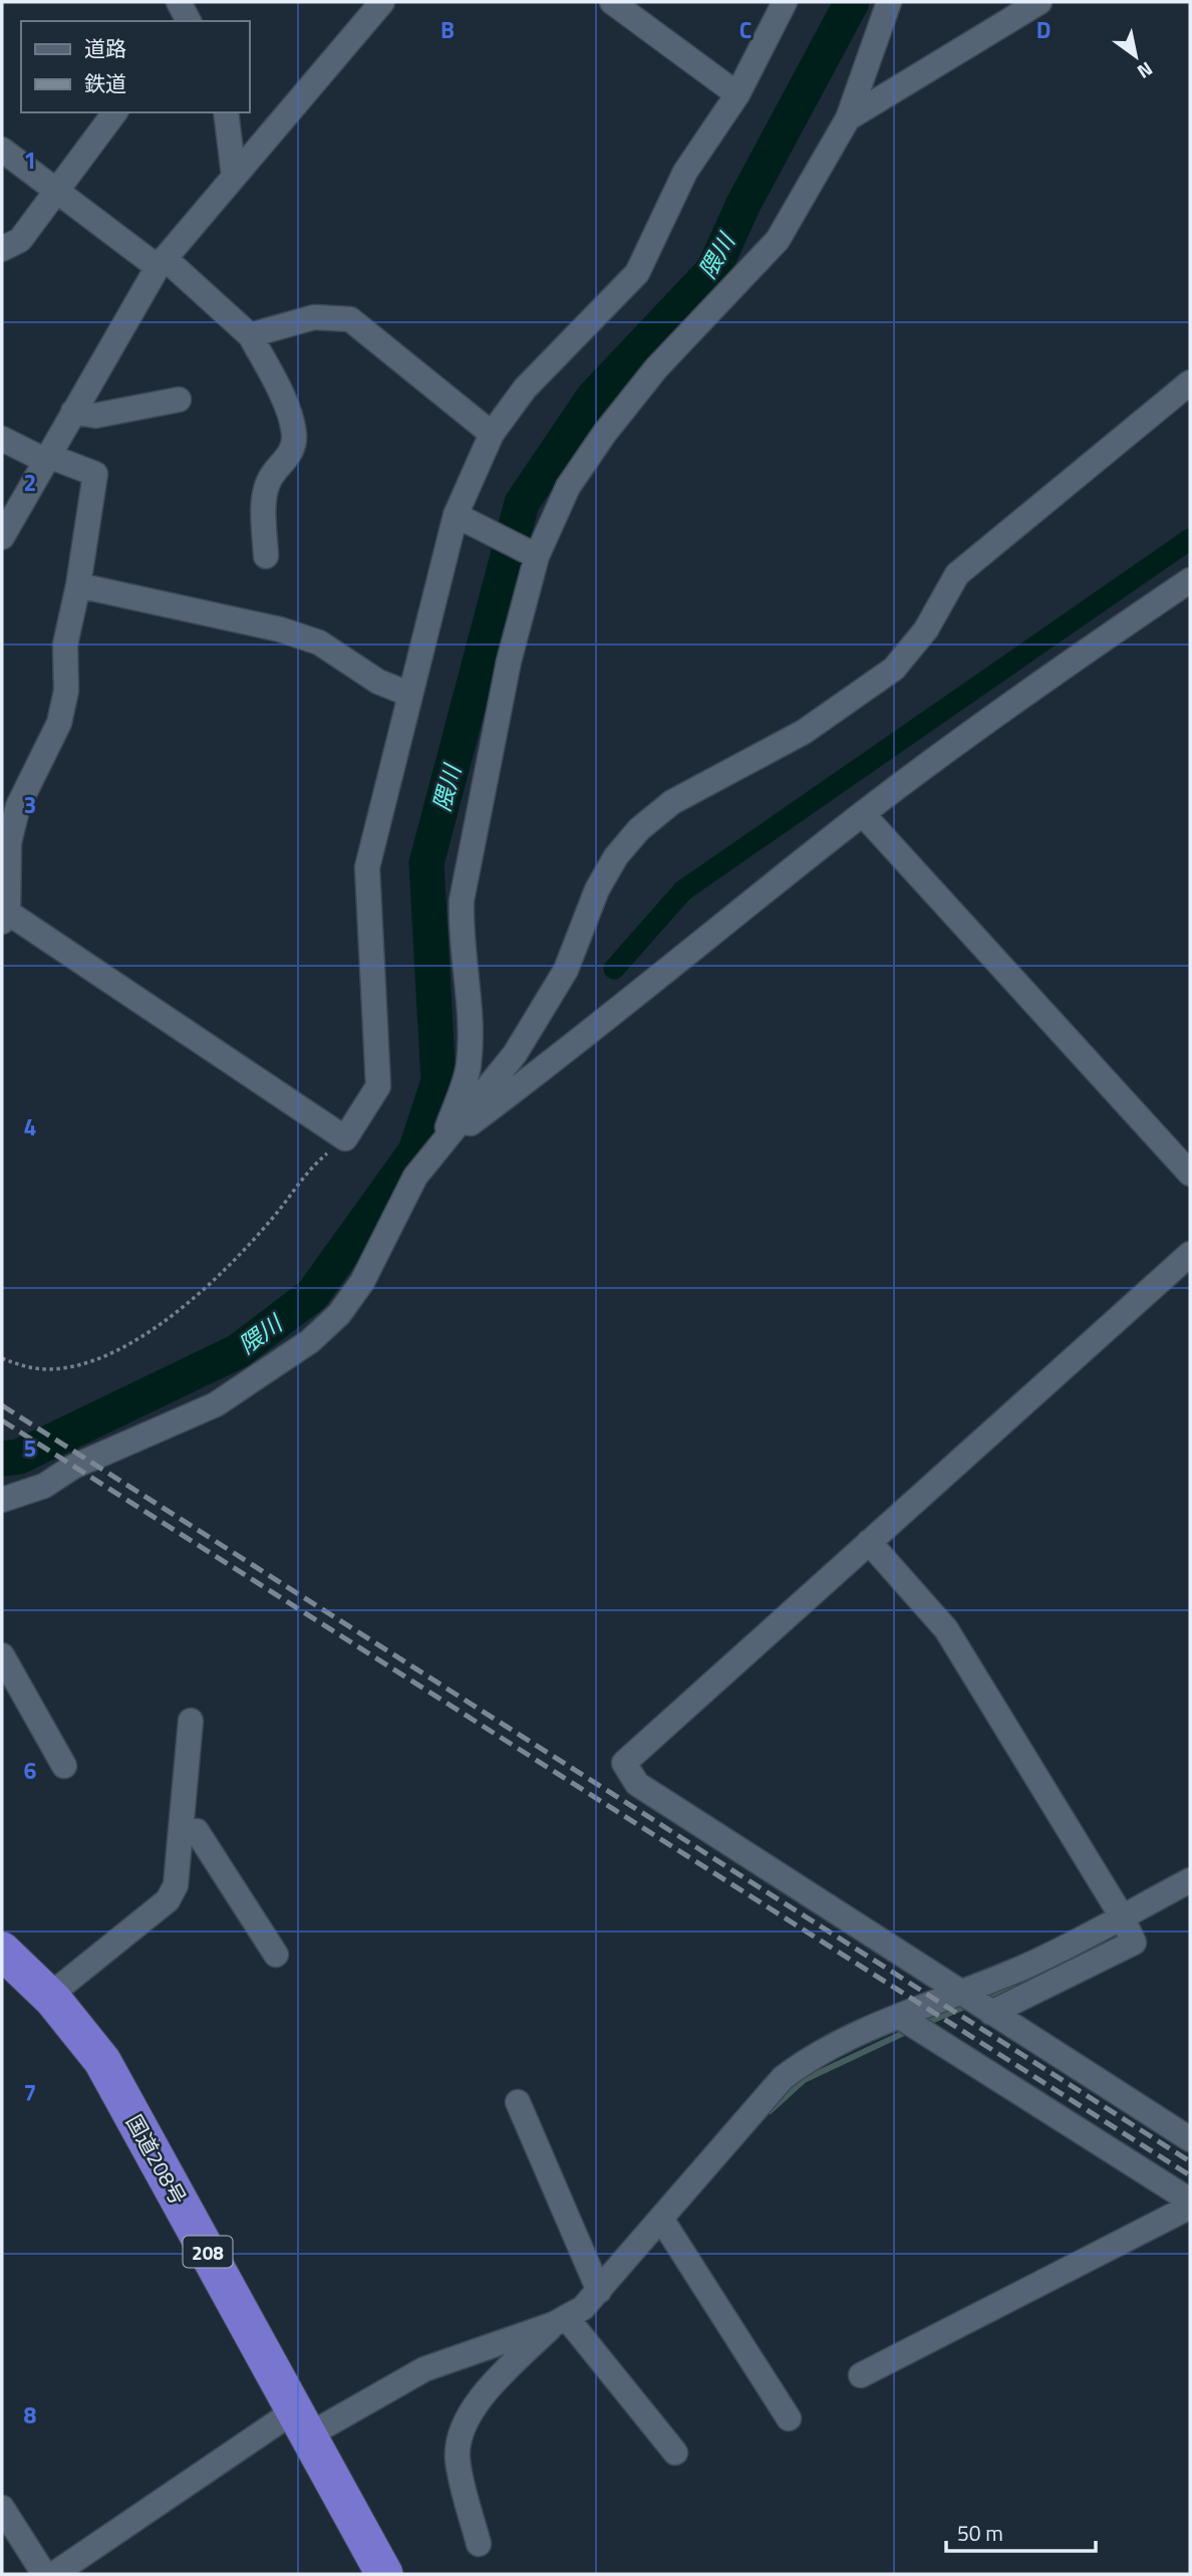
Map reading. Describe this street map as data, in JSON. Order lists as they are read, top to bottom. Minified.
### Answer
{"streets":{"highway":["国道208号","208"]},"water":["隈川"],"legend":["道路","鉄道"],"scale_bar":"50 m","north":"bottom right","grid":{"columns":["B","C","D"],"rows":["1","2","3","4","5","6","7","8"]}}
